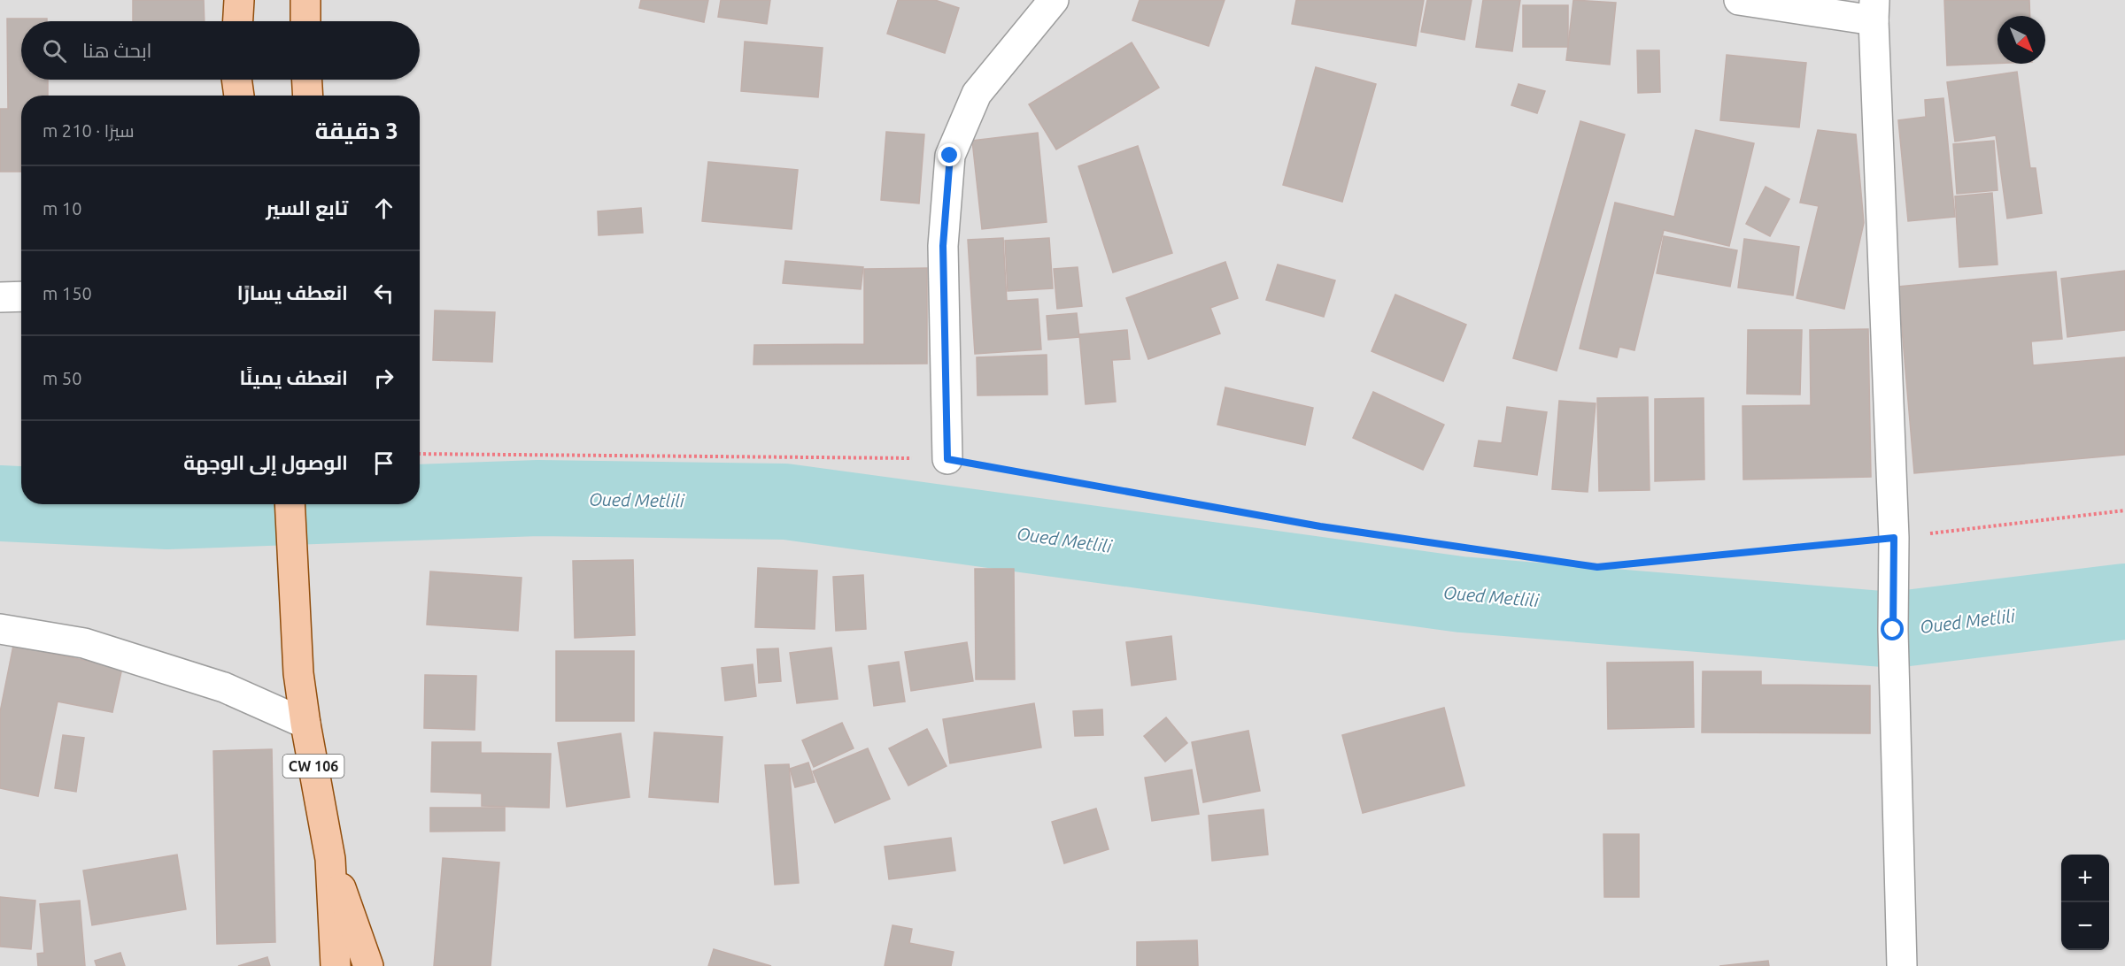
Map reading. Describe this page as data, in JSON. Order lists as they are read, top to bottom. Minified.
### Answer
{"streets":{"main road":["CW 106"]},"water":["Oued Metlili"],"north":"bottom right","page":{"search":"ابحث هنا","heading":["3 دقيقة","سيرًا · 210 m"],"list":[["تابع السير","10 m"],["انعطف يسارًا","150 m"],["انعطف يمينًا","50 m"],"الوصول إلى الوجهة"],"map_buttons":["+","−"]}}
